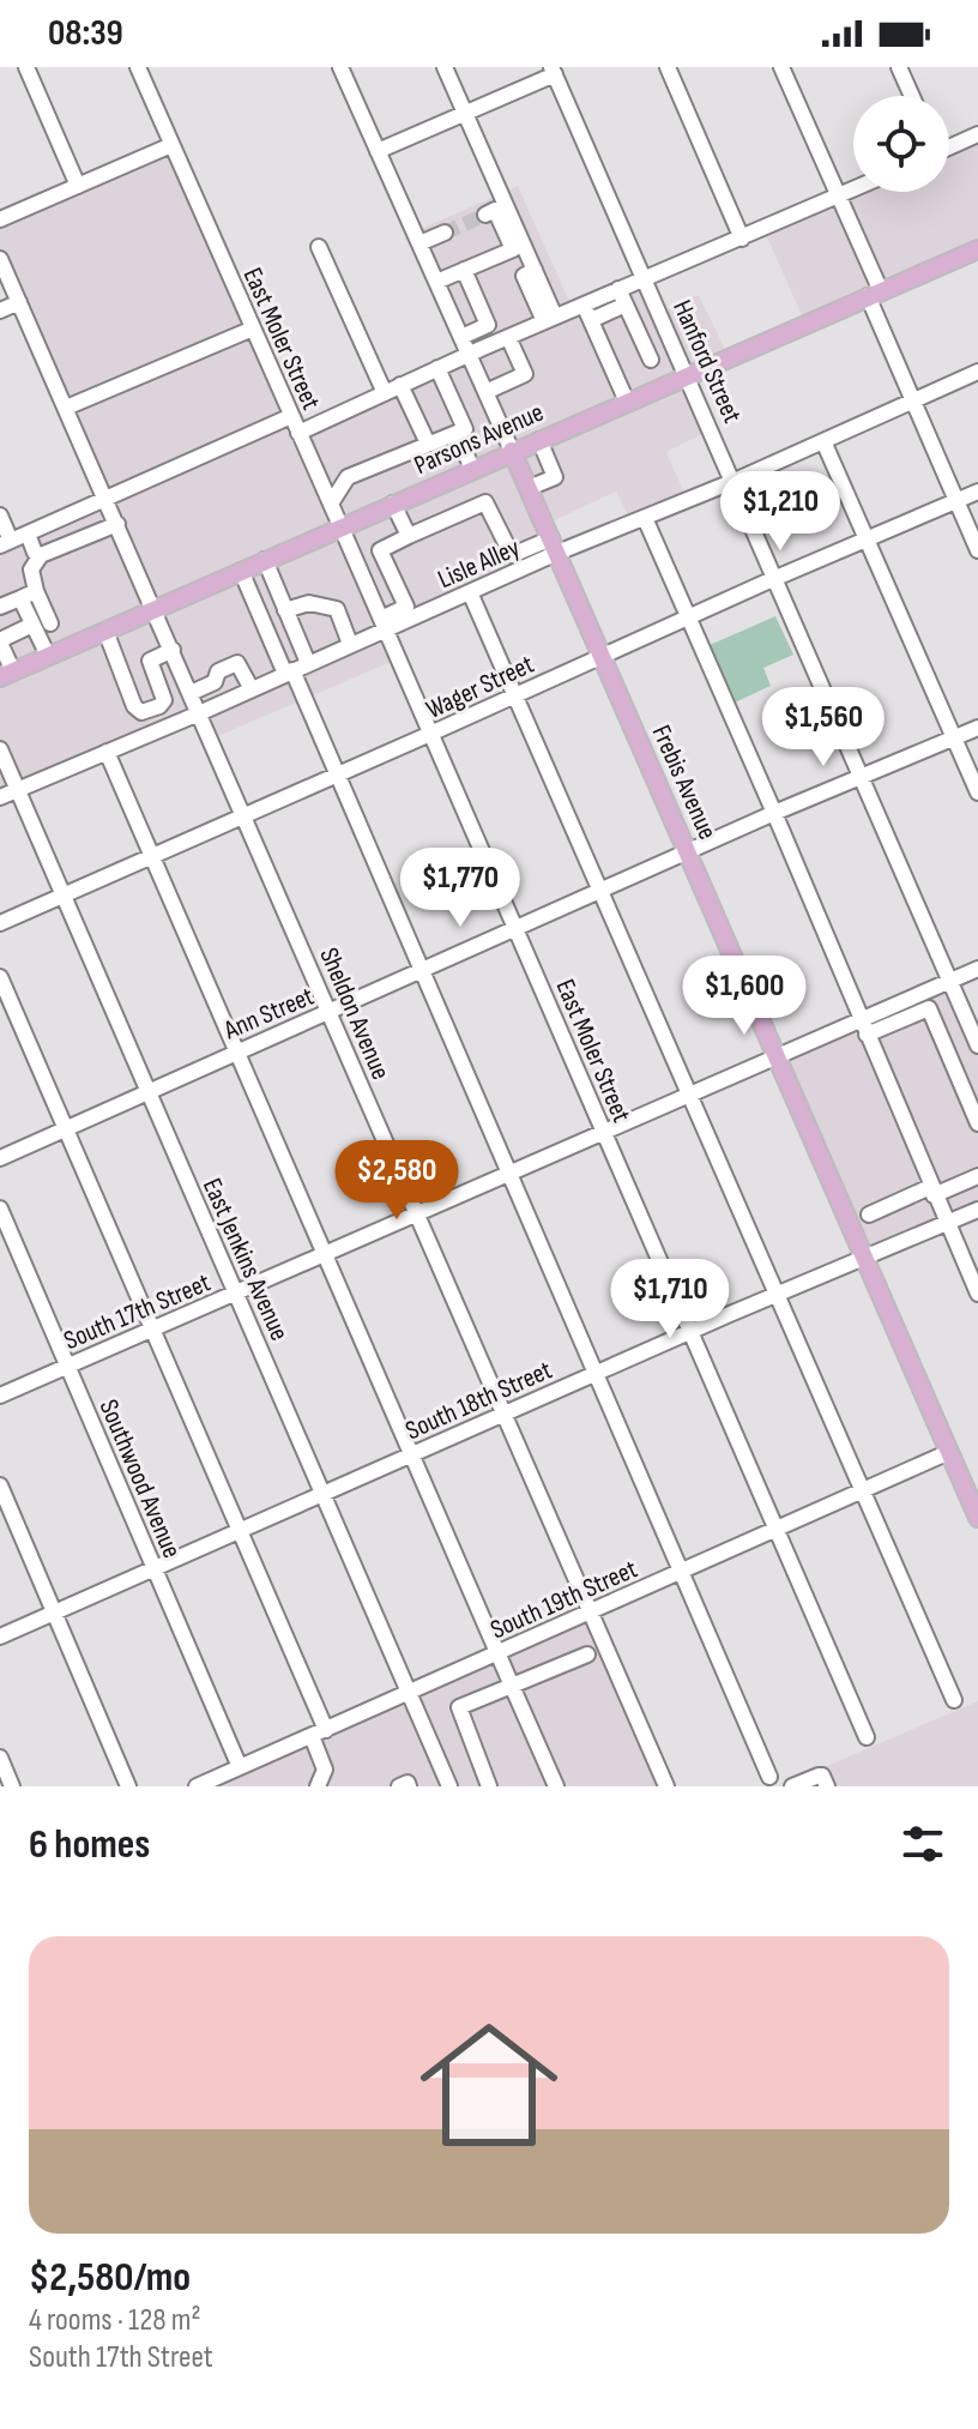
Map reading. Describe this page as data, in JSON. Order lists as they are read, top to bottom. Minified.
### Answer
{"streets":{"main road":["Parsons Avenue","Frebis Avenue"],"street":["East Moler Street","Hanford Street","Lisle Alley","Wager Street","Ann Street","Sheldon Avenue","East Jenkins Avenue","South 17th Street","South 18th Street","Southwood Avenue","South 19th Street"]},"crossings":[["East Moler Street","Parsons Avenue"],["East Moler Street","Lisle Alley"],["East Moler Street","Wager Street"],["East Moler Street","Ann Street"],["East Moler Street","South 17th Street"],["East Moler Street","South 18th Street"],["East Moler Street","South 19th Street"],["Hanford Street","Parsons Avenue"],["Hanford Street","Lisle Alley"],["Hanford Street","Wager Street"],["Hanford Street","Ann Street"],["Hanford Street","South 17th Street"],["Parsons Avenue","Frebis Avenue"],["Parsons Avenue","Sheldon Avenue"],["Lisle Alley","Frebis Avenue"],["Lisle Alley","Sheldon Avenue"],["Lisle Alley","East Jenkins Avenue"],["Wager Street","Frebis Avenue"],["Wager Street","Sheldon Avenue"],["Wager Street","East Jenkins Avenue"],["Frebis Avenue","Ann Street"],["Frebis Avenue","South 17th Street"],["Frebis Avenue","South 18th Street"],["Frebis Avenue","South 19th Street"],["Ann Street","Sheldon Avenue"],["Ann Street","East Jenkins Avenue"],["Sheldon Avenue","South 17th Street"],["Sheldon Avenue","South 18th Street"],["Sheldon Avenue","South 19th Street"],["East Jenkins Avenue","South 17th Street"],["East Jenkins Avenue","South 18th Street"],["East Jenkins Avenue","South 19th Street"],["South 17th Street","Southwood Avenue"],["South 18th Street","Southwood Avenue"],["Southwood Avenue","South 19th Street"]],"page":{"status":"08:39","price":["$1,210","$1,560","$1,770","$1,600","$2,580","$1,710"],"heading":"6 homes","list":[{"name":"$2,580/mo","note":"4 rooms · 128 m² · South 17th Street"}]}}
